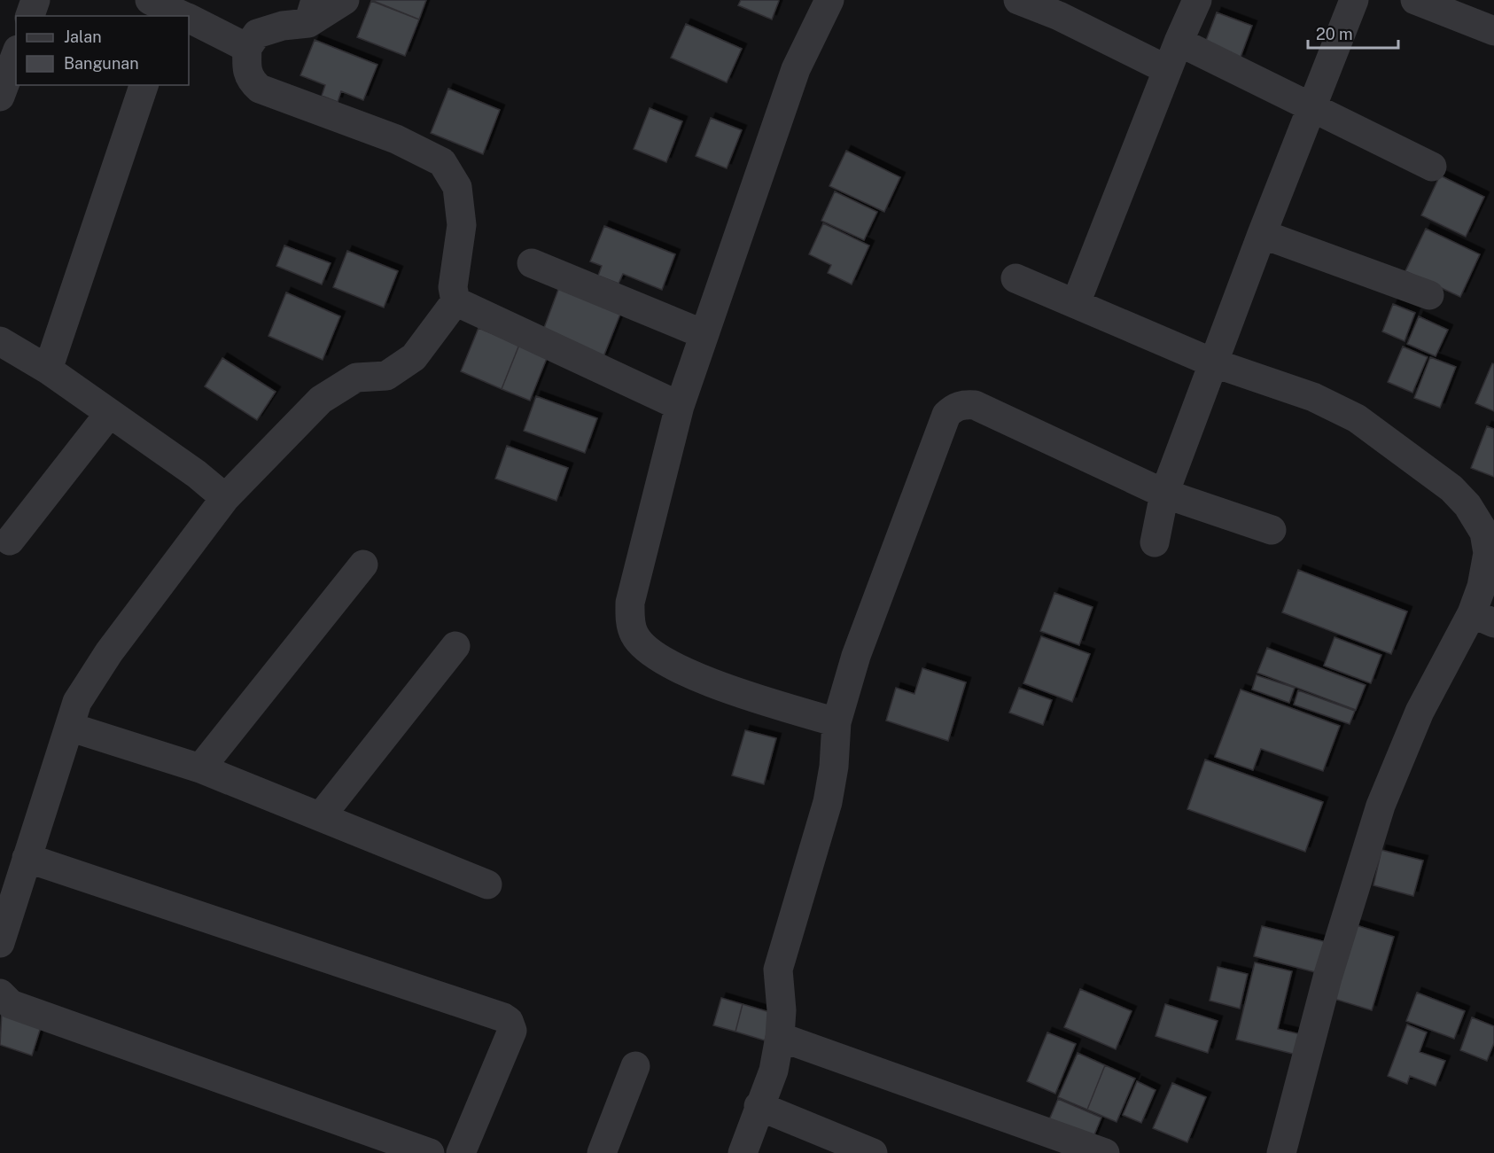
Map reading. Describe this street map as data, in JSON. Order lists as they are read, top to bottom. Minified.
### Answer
{"legend":["Jalan","Bangunan"],"scale_bar":"20 m"}
